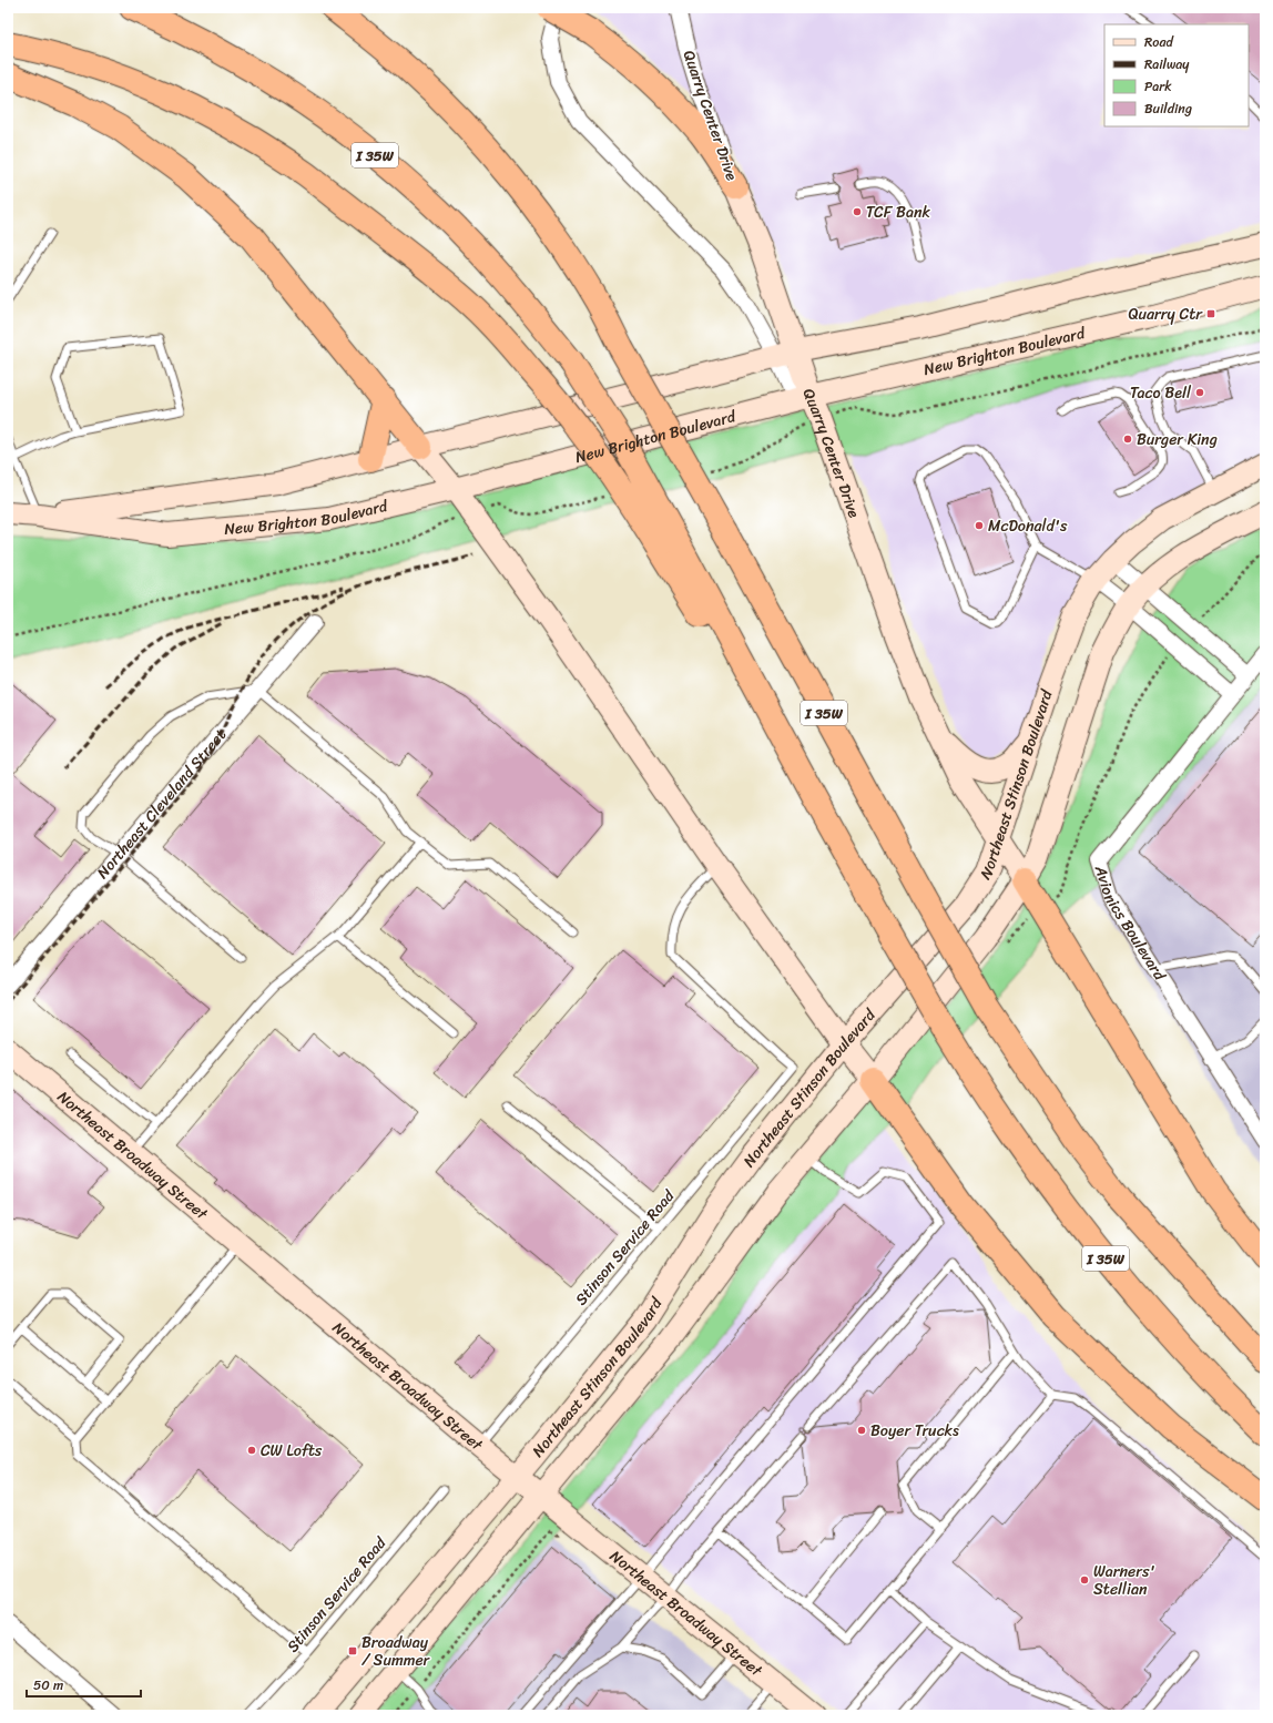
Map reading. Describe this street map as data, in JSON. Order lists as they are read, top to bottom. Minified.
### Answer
{"streets":{"highway":["I 35W"],"main road":["Quarry Center Drive","New Brighton Boulevard","Northeast Stinson Boulevard","Northeast Broadway Street"],"street":["Northeast Cleveland Street","Avionics Boulevard"],"lane":["Stinson Service Road"]},"crossings":[["Quarry Center Drive","New Brighton Boulevard"],["Quarry Center Drive","Northeast Stinson Boulevard"],["I 35W","New Brighton Boulevard"],["Northeast Stinson Boulevard","Northeast Broadway Street"],["Northeast Broadway Street","Stinson Service Road"]],"places":{"other":["TCF Bank","Taco Bell","Burger King","McDonald's","Boyer Trucks","CW Lofts","Warners' Stellian"],"transit":["Quarry Ctr","Broadway / Summer"]},"legend":["Road","Railway","Park","Building"],"scale_bar":"50 m"}
